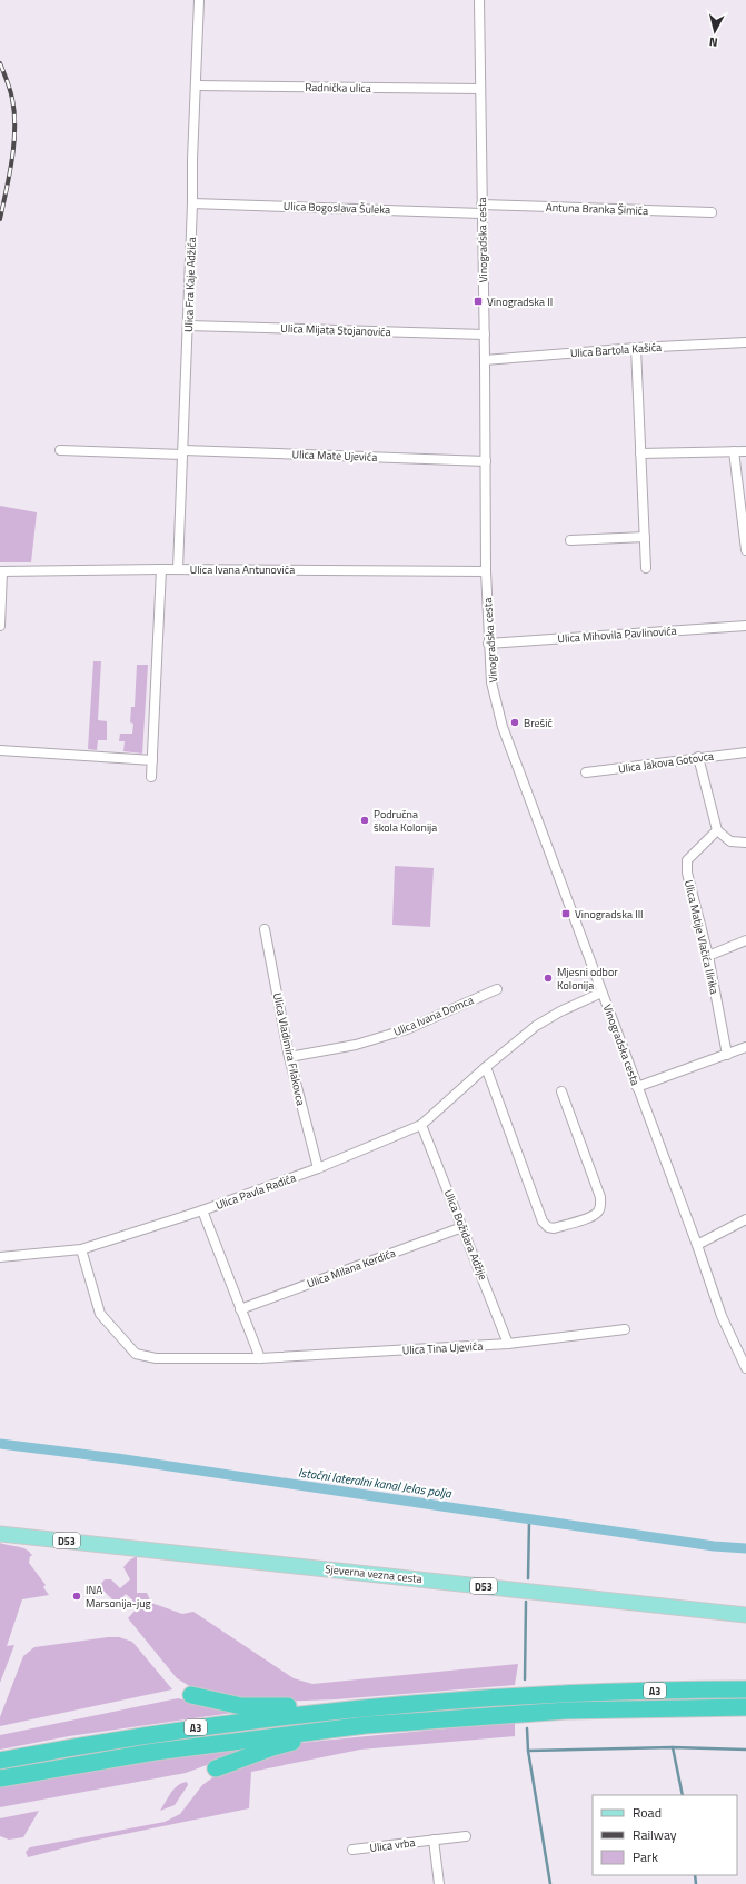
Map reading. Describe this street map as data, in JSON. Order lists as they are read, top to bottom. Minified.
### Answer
{"streets":{"highway":["A3"],"main road":["D53","Sjeverna vezna cesta"],"street":["Radnička ulica","Ulica Bogoslava Šuleka","Antuna Branka Šimića","Vinogradska cesta","Ulica Fra Kaje Adžića","Ulica Mijata Stojanovića","Ulica Bartola Kašića","Ulica Mate Ujevića","Ulica Ivana Antunovića","Ulica Mihovila Pavlinovića","Ulica Jakova Gotovca","Ulica Matije Vlačića Ilirika","Ulica Ivana Domca","Ulica Vladimira Filakovca","Ulica Pavla Radića","Ulica Božidara Adžije","Ulica Milana Kerdića","Ulica Tina Ujevića","Ulica vrba"]},"crossings":[["Radnička ulica","Vinogradska cesta"],["Radnička ulica","Ulica Fra Kaje Adžića"],["Ulica Bogoslava Šuleka","Antuna Branka Šimića"],["Ulica Bogoslava Šuleka","Vinogradska cesta"],["Ulica Bogoslava Šuleka","Ulica Fra Kaje Adžića"],["Antuna Branka Šimića","Vinogradska cesta"],["Vinogradska cesta","Ulica Mijata Stojanovića"],["Vinogradska cesta","Ulica Bartola Kašića"],["Vinogradska cesta","Ulica Mate Ujevića"],["Vinogradska cesta","Ulica Ivana Antunovića"],["Vinogradska cesta","Ulica Mihovila Pavlinovića"],["Vinogradska cesta","Ulica Pavla Radića"],["Ulica Fra Kaje Adžića","Ulica Mijata Stojanovića"],["Ulica Fra Kaje Adžića","Ulica Mate Ujevića"],["Ulica Fra Kaje Adžića","Ulica Ivana Antunovića"],["Ulica Ivana Domca","Ulica Vladimira Filakovca"],["Ulica Vladimira Filakovca","Ulica Pavla Radića"],["Ulica Pavla Radića","Ulica Božidara Adžije"],["Ulica Pavla Radića","Ulica Tina Ujevića"],["Ulica Božidara Adžije","Ulica Milana Kerdića"],["Ulica Božidara Adžije","Ulica Tina Ujevića"]],"water":["Istočni lateralni kanal Jelas polja"],"places":{"transit":["Vinogradska II","Vinogradska III"],"other":["Brešić","Područna škola Kolonija","Mjesni odbor Kolonija","INA Marsonija-jug"]},"legend":["Road","Railway","Park"],"north":"bottom"}
